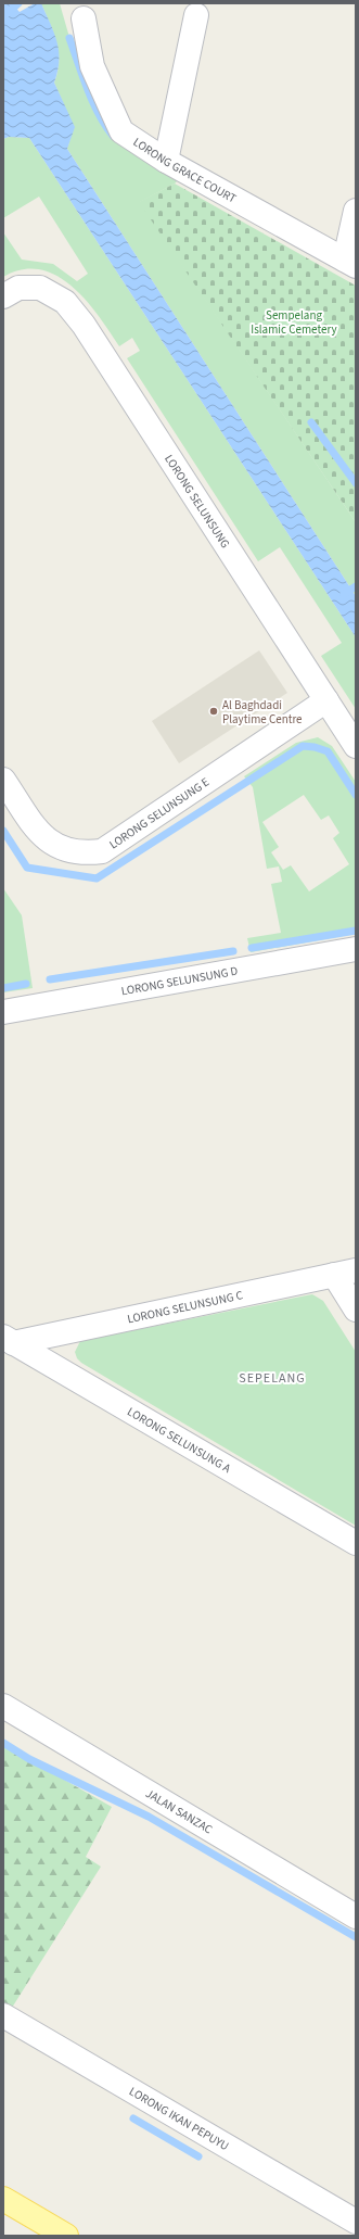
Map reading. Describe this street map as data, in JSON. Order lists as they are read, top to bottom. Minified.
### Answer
{"streets":{"street":["LORONG GRACE COURT","LORONG SELUNSUNG","LORONG SELUNSUNG E","LORONG SELUNSUNG D","LORONG SELUNSUNG C","LORONG SELUNSUNG A","JALAN SANZAC","LORONG IKAN PEPUYU"]},"crossings":[["LORONG SELUNSUNG","LORONG SELUNSUNG E"],["LORONG SELUNSUNG C","LORONG SELUNSUNG A"]],"districts":["SEPELANG"],"parks":["Sempelang Islamic Cemetery"],"places":["Al Baghdadi Playtime Centre"]}
